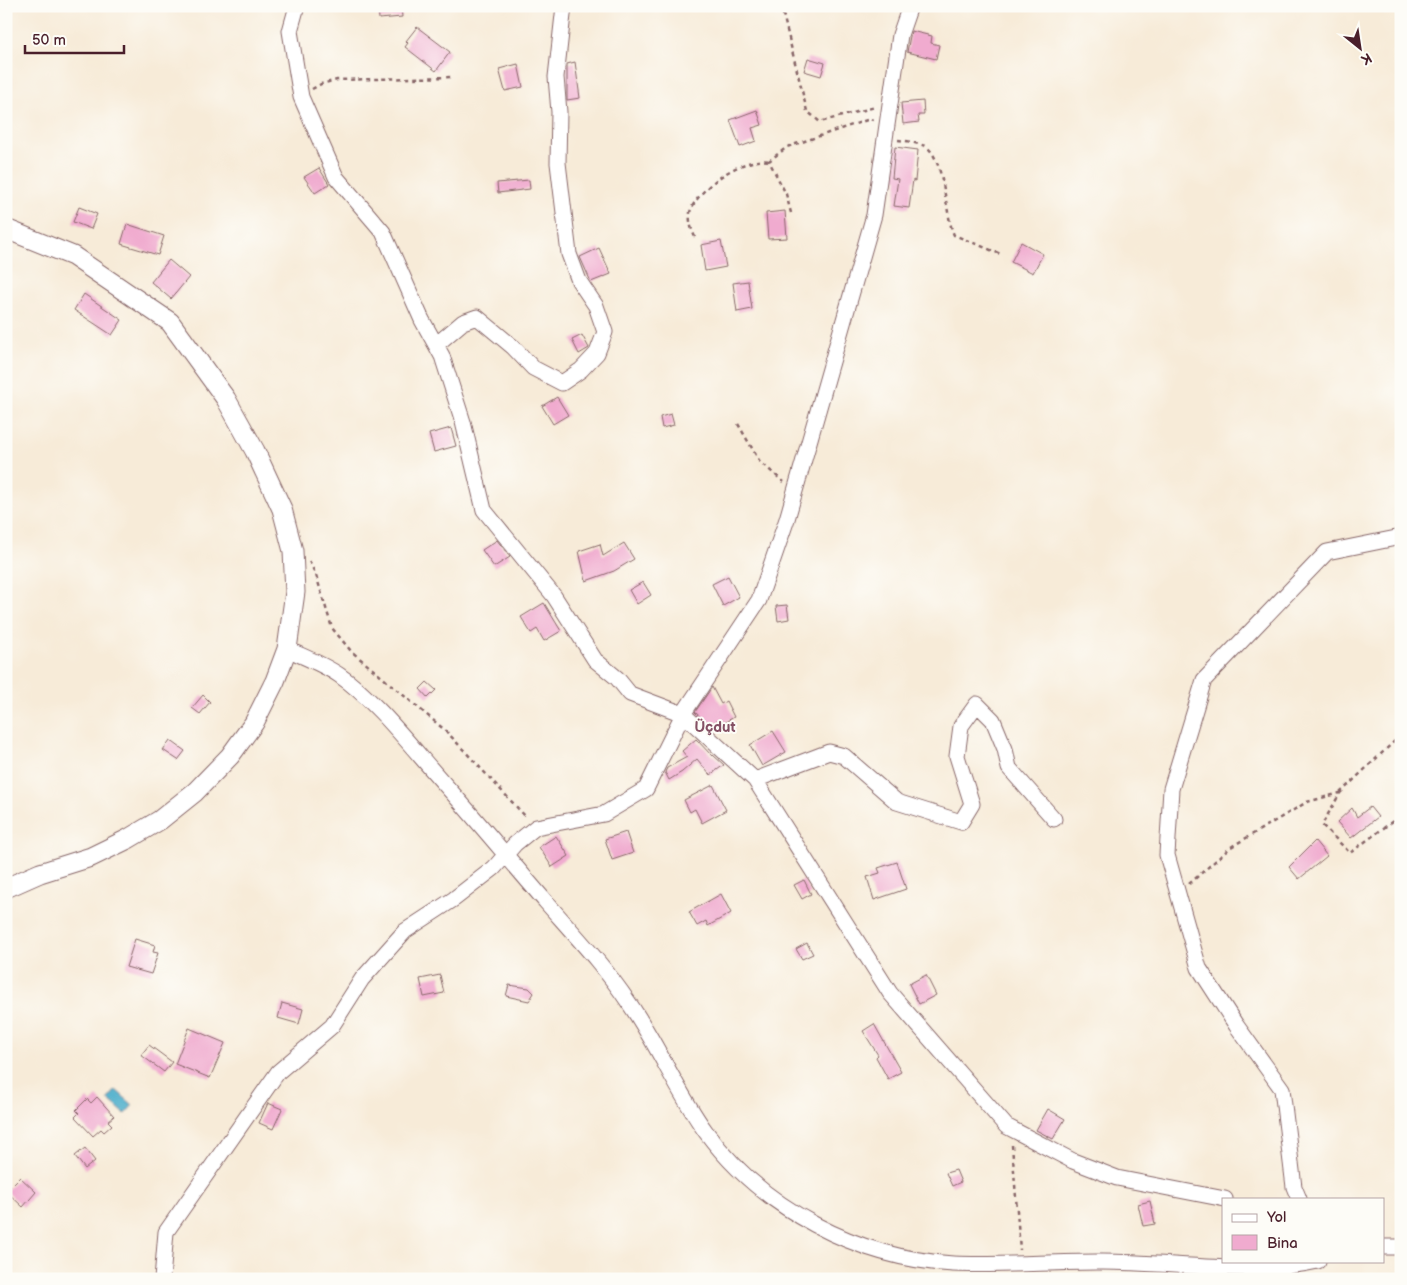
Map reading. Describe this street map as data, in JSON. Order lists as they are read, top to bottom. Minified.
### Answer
{"districts":["Üçdut"],"legend":["Yol","Bina"],"scale_bar":"50 m","north":"bottom right"}
